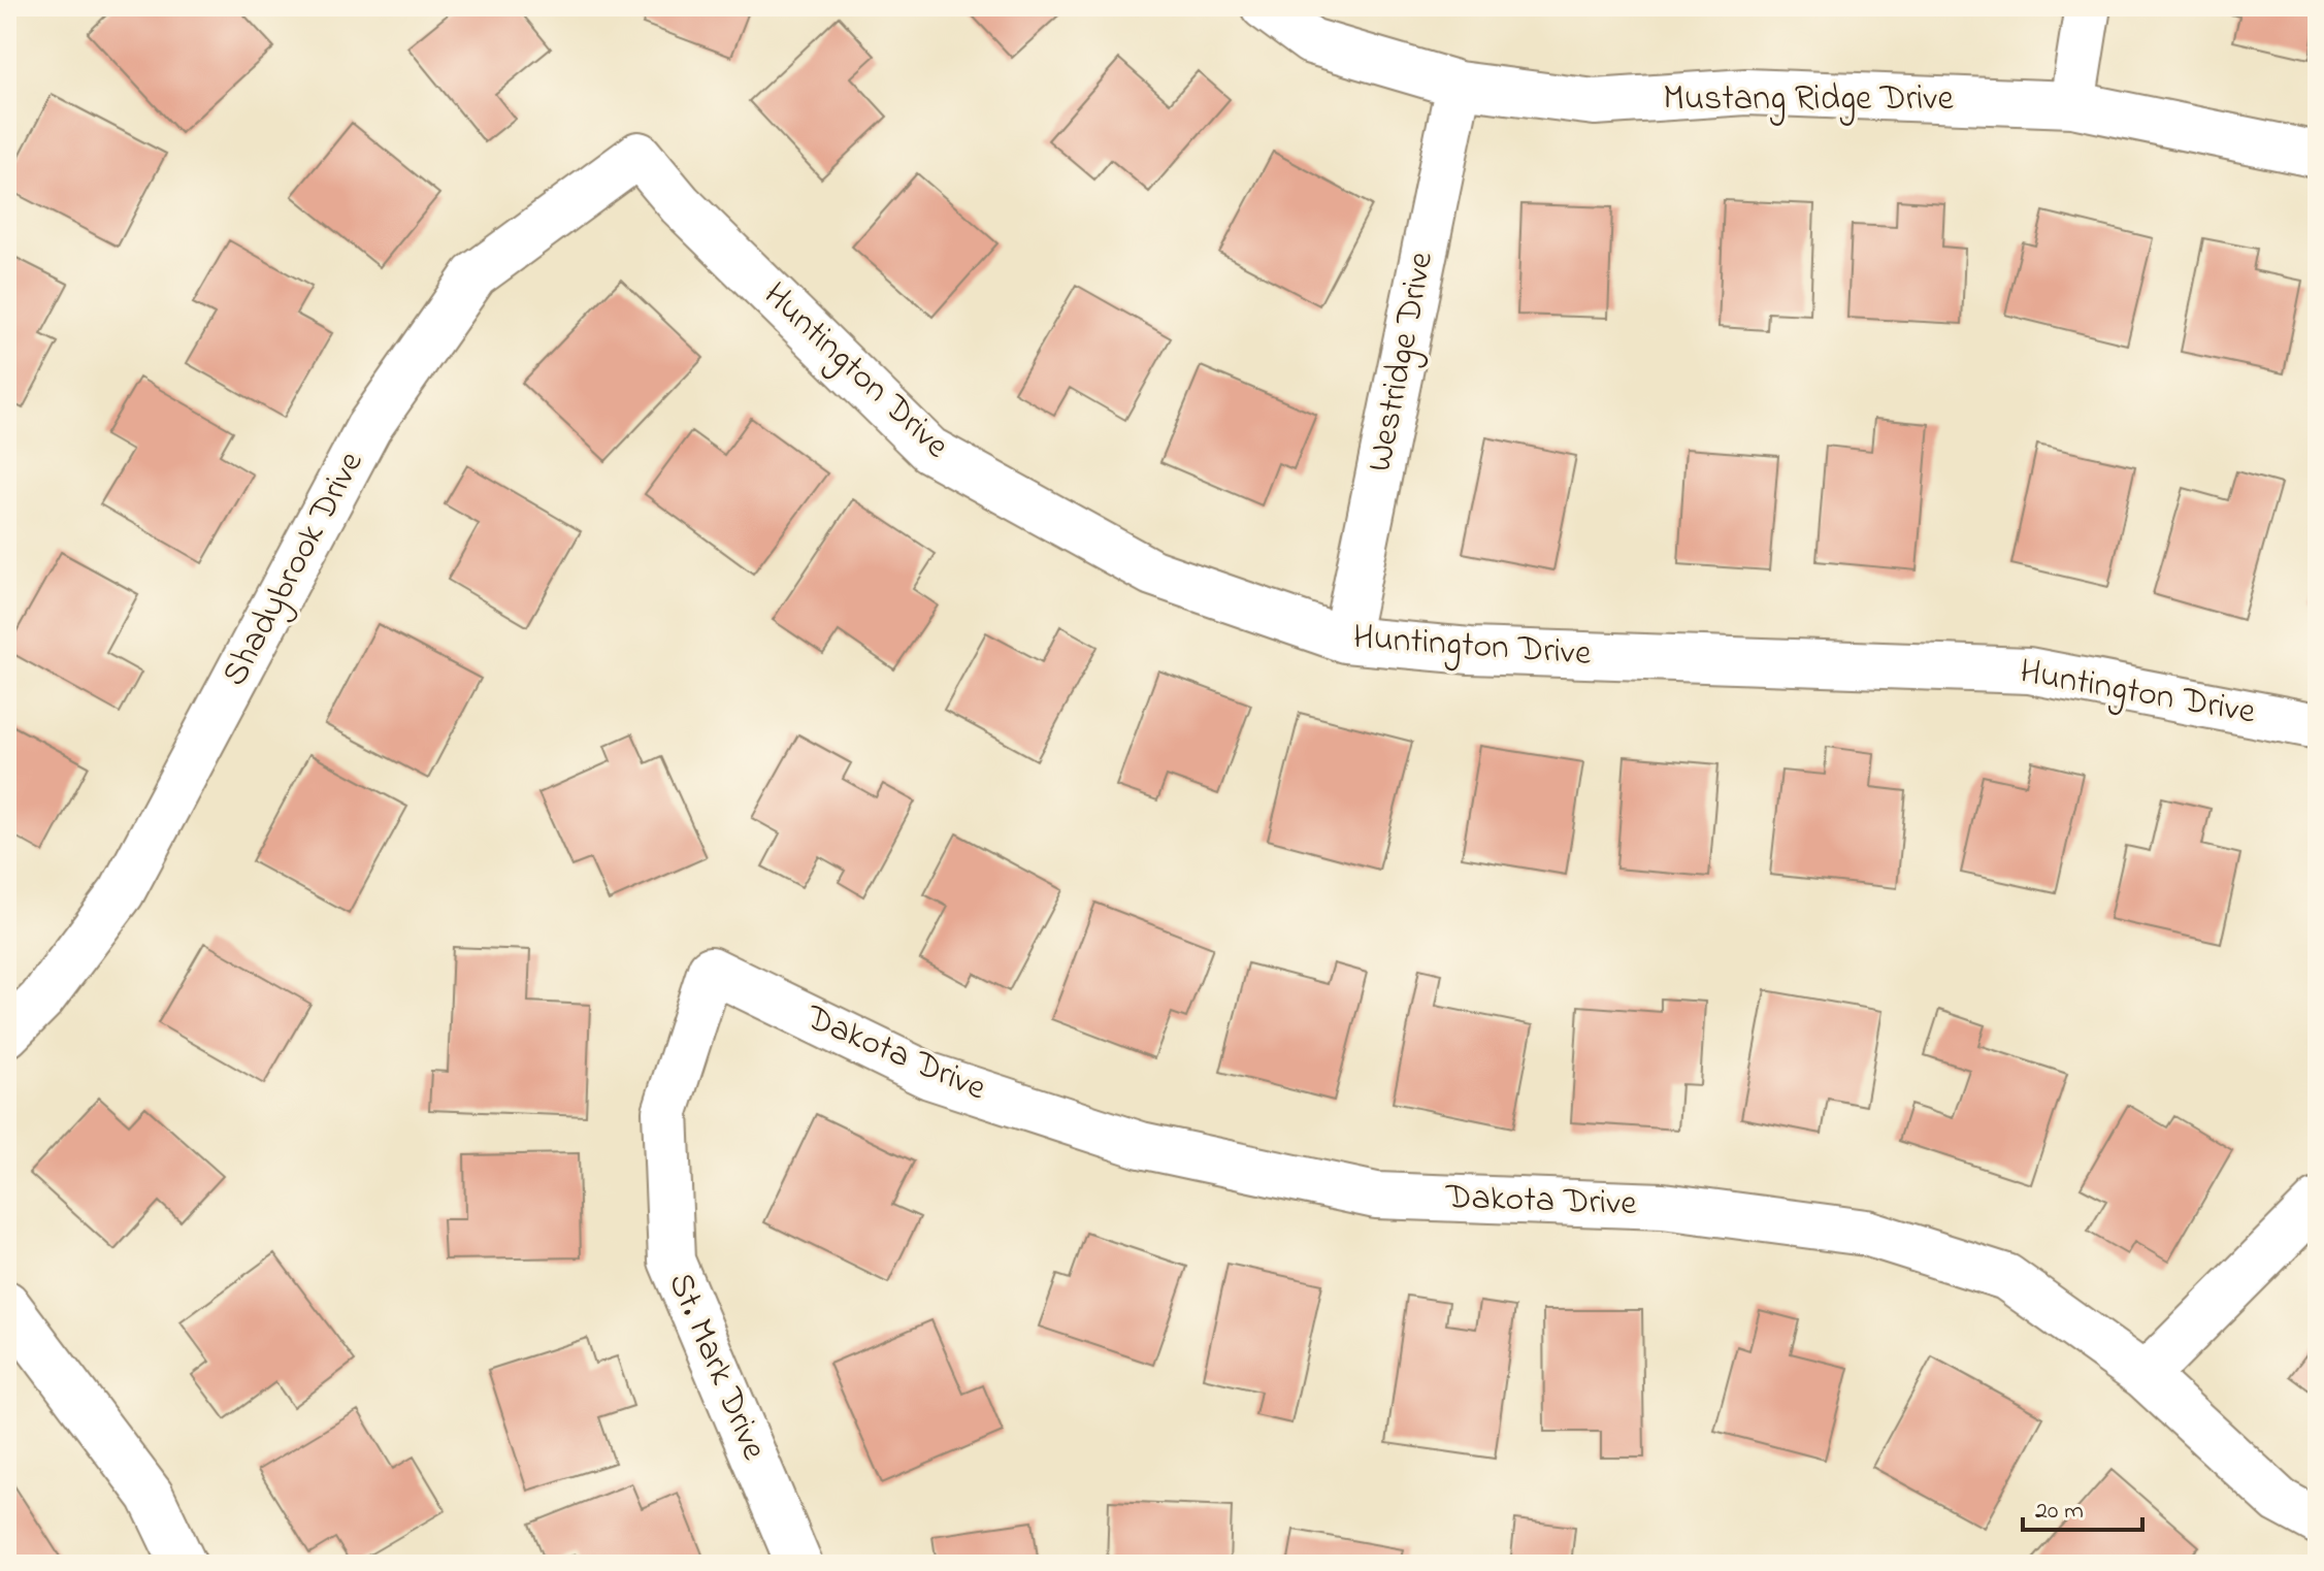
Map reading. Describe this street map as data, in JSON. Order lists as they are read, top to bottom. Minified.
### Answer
{"streets":{"street":["Mustang Ridge Drive","Westridge Drive","Huntington Drive","Shadybrook Drive","Dakota Drive","St. Mark Drive"]},"crossings":[["Mustang Ridge Drive","Westridge Drive"],["Westridge Drive","Huntington Drive"],["Huntington Drive","Shadybrook Drive"],["Dakota Drive","St. Mark Drive"]],"scale_bar":"20 m"}
